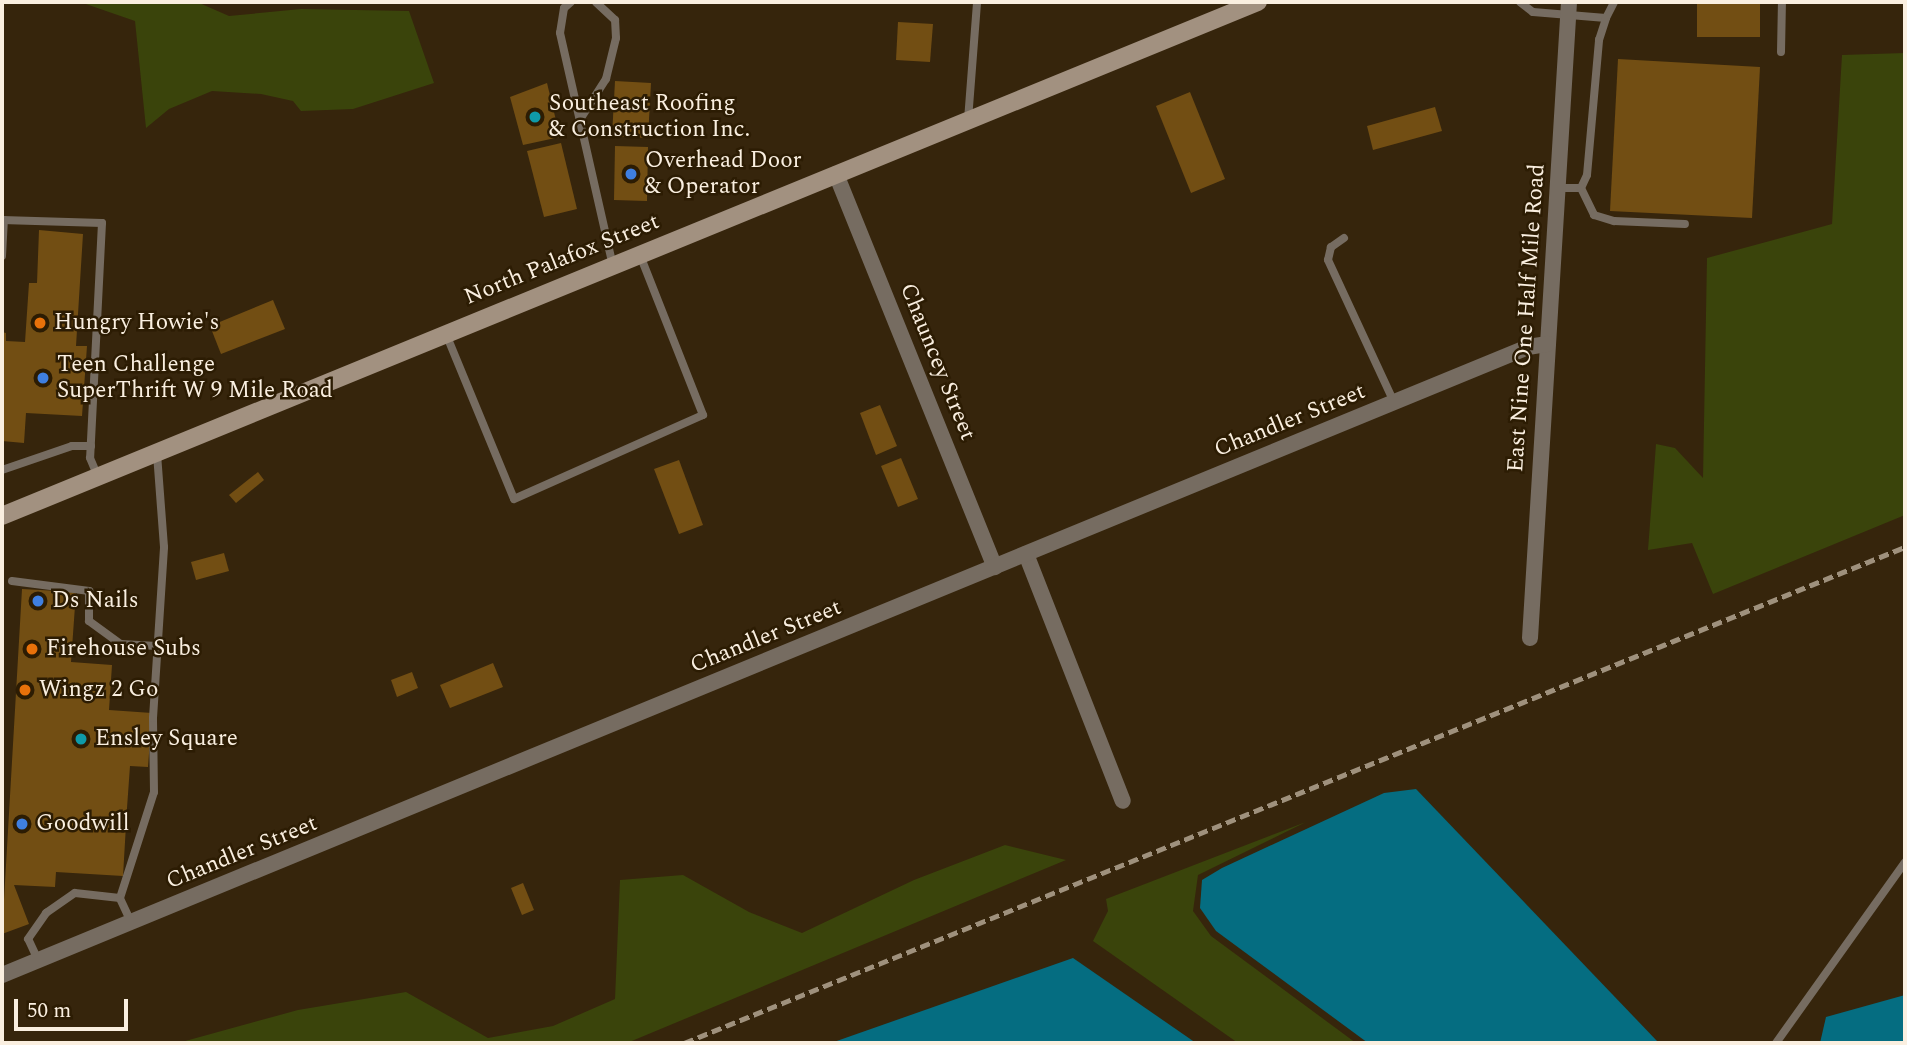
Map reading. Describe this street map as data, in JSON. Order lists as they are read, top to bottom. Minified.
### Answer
{"streets":{"main road":["North Palafox Street"],"street":["East Nine One Half Mile Road","Chauncey Street","Chandler Street"]},"crossings":[["North Palafox Street","Chauncey Street"],["East Nine One Half Mile Road","Chandler Street"],["Chauncey Street","Chandler Street"]],"places":["Southeast Roofing & Construction Inc.","Overhead Door & Operator","Hungry Howie's","Teen Challenge SuperThrift W 9 Mile Road","Ds Nails","Firehouse Subs","Wingz 2 Go","Ensley Square","Goodwill"],"scale_bar":"50 m"}
